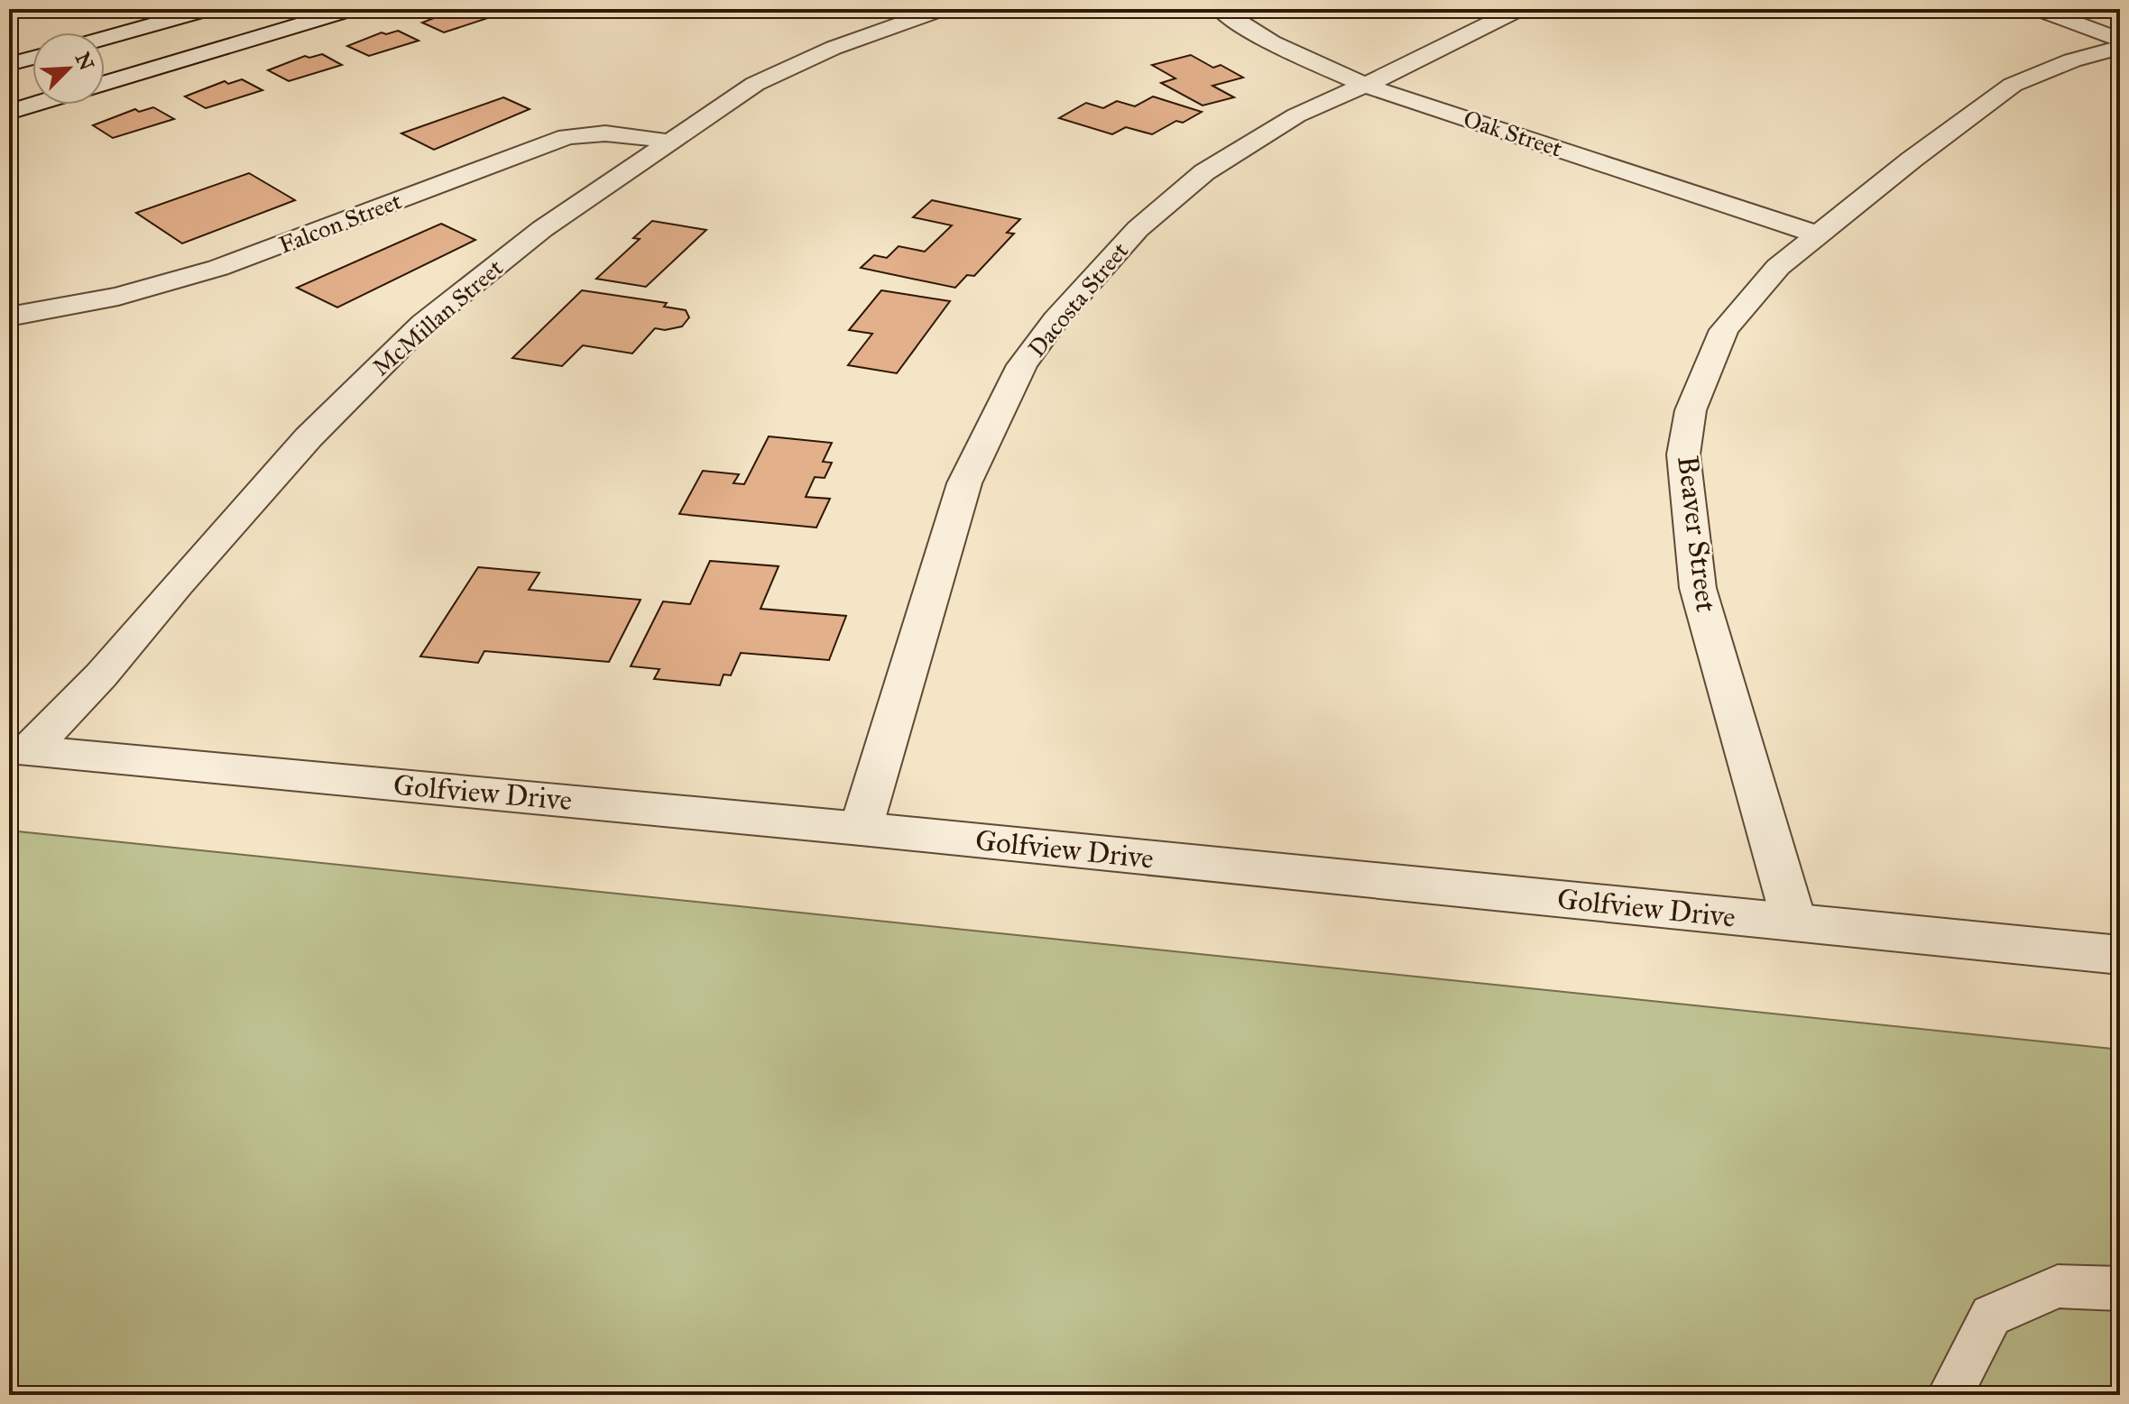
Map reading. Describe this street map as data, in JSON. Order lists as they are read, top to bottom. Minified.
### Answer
{"streets":{"street":["Oak Street","Falcon Street","Dacosta Street","McMillan Street","Beaver Street","Golfview Drive"]},"crossings":[["Oak Street","Dacosta Street"],["Oak Street","Beaver Street"],["Falcon Street","McMillan Street"],["Dacosta Street","Golfview Drive"],["McMillan Street","Golfview Drive"],["Beaver Street","Golfview Drive"]],"north":"top right"}
